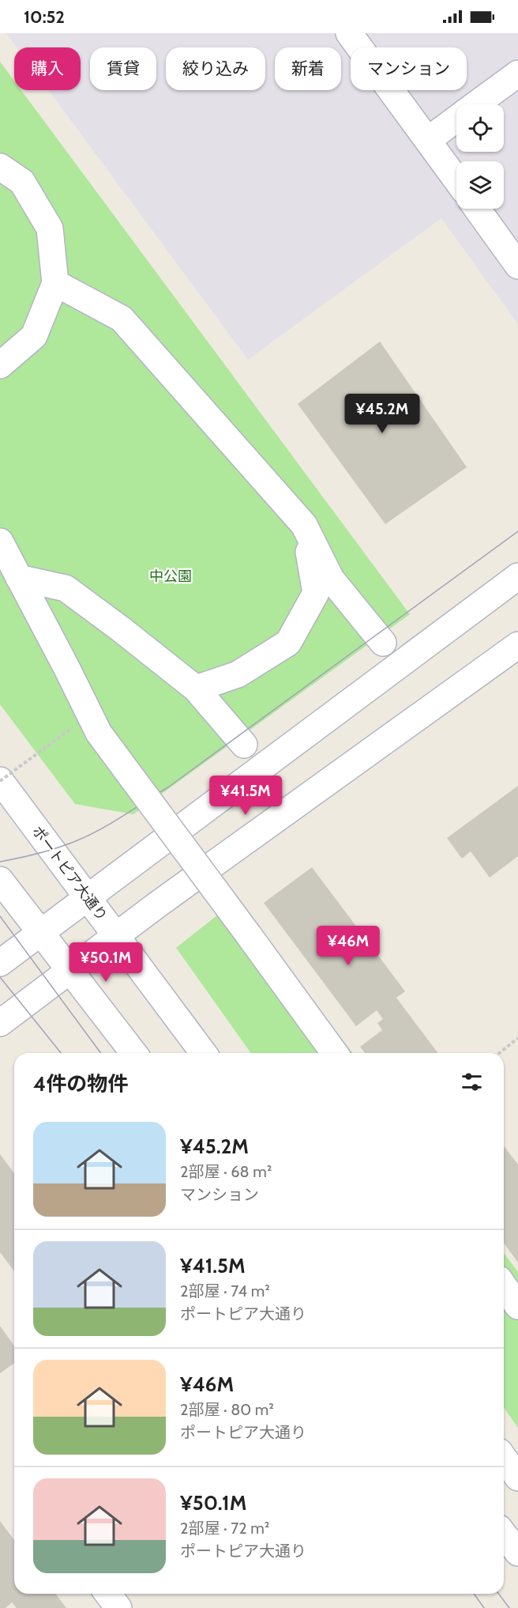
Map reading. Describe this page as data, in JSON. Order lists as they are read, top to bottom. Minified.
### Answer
{"streets":{"street":["ポートピア大通り"]},"parks":["中公園"],"page":{"status":"10:52","chip":["購入","賃貸","絞り込み","新着","マンション"],"price":["¥45.2M","¥41.5M","¥46M","¥50.1M"],"heading":"4件の物件","list":[{"name":"¥45.2M","note":"2部屋 · 68 m² · マンション"},{"name":"¥41.5M","note":"2部屋 · 74 m² · ポートピア大通り"},{"name":"¥46M","note":"2部屋 · 80 m² · ポートピア大通り"},{"name":"¥50.1M","note":"2部屋 · 72 m² · ポートピア大通り"}]}}
